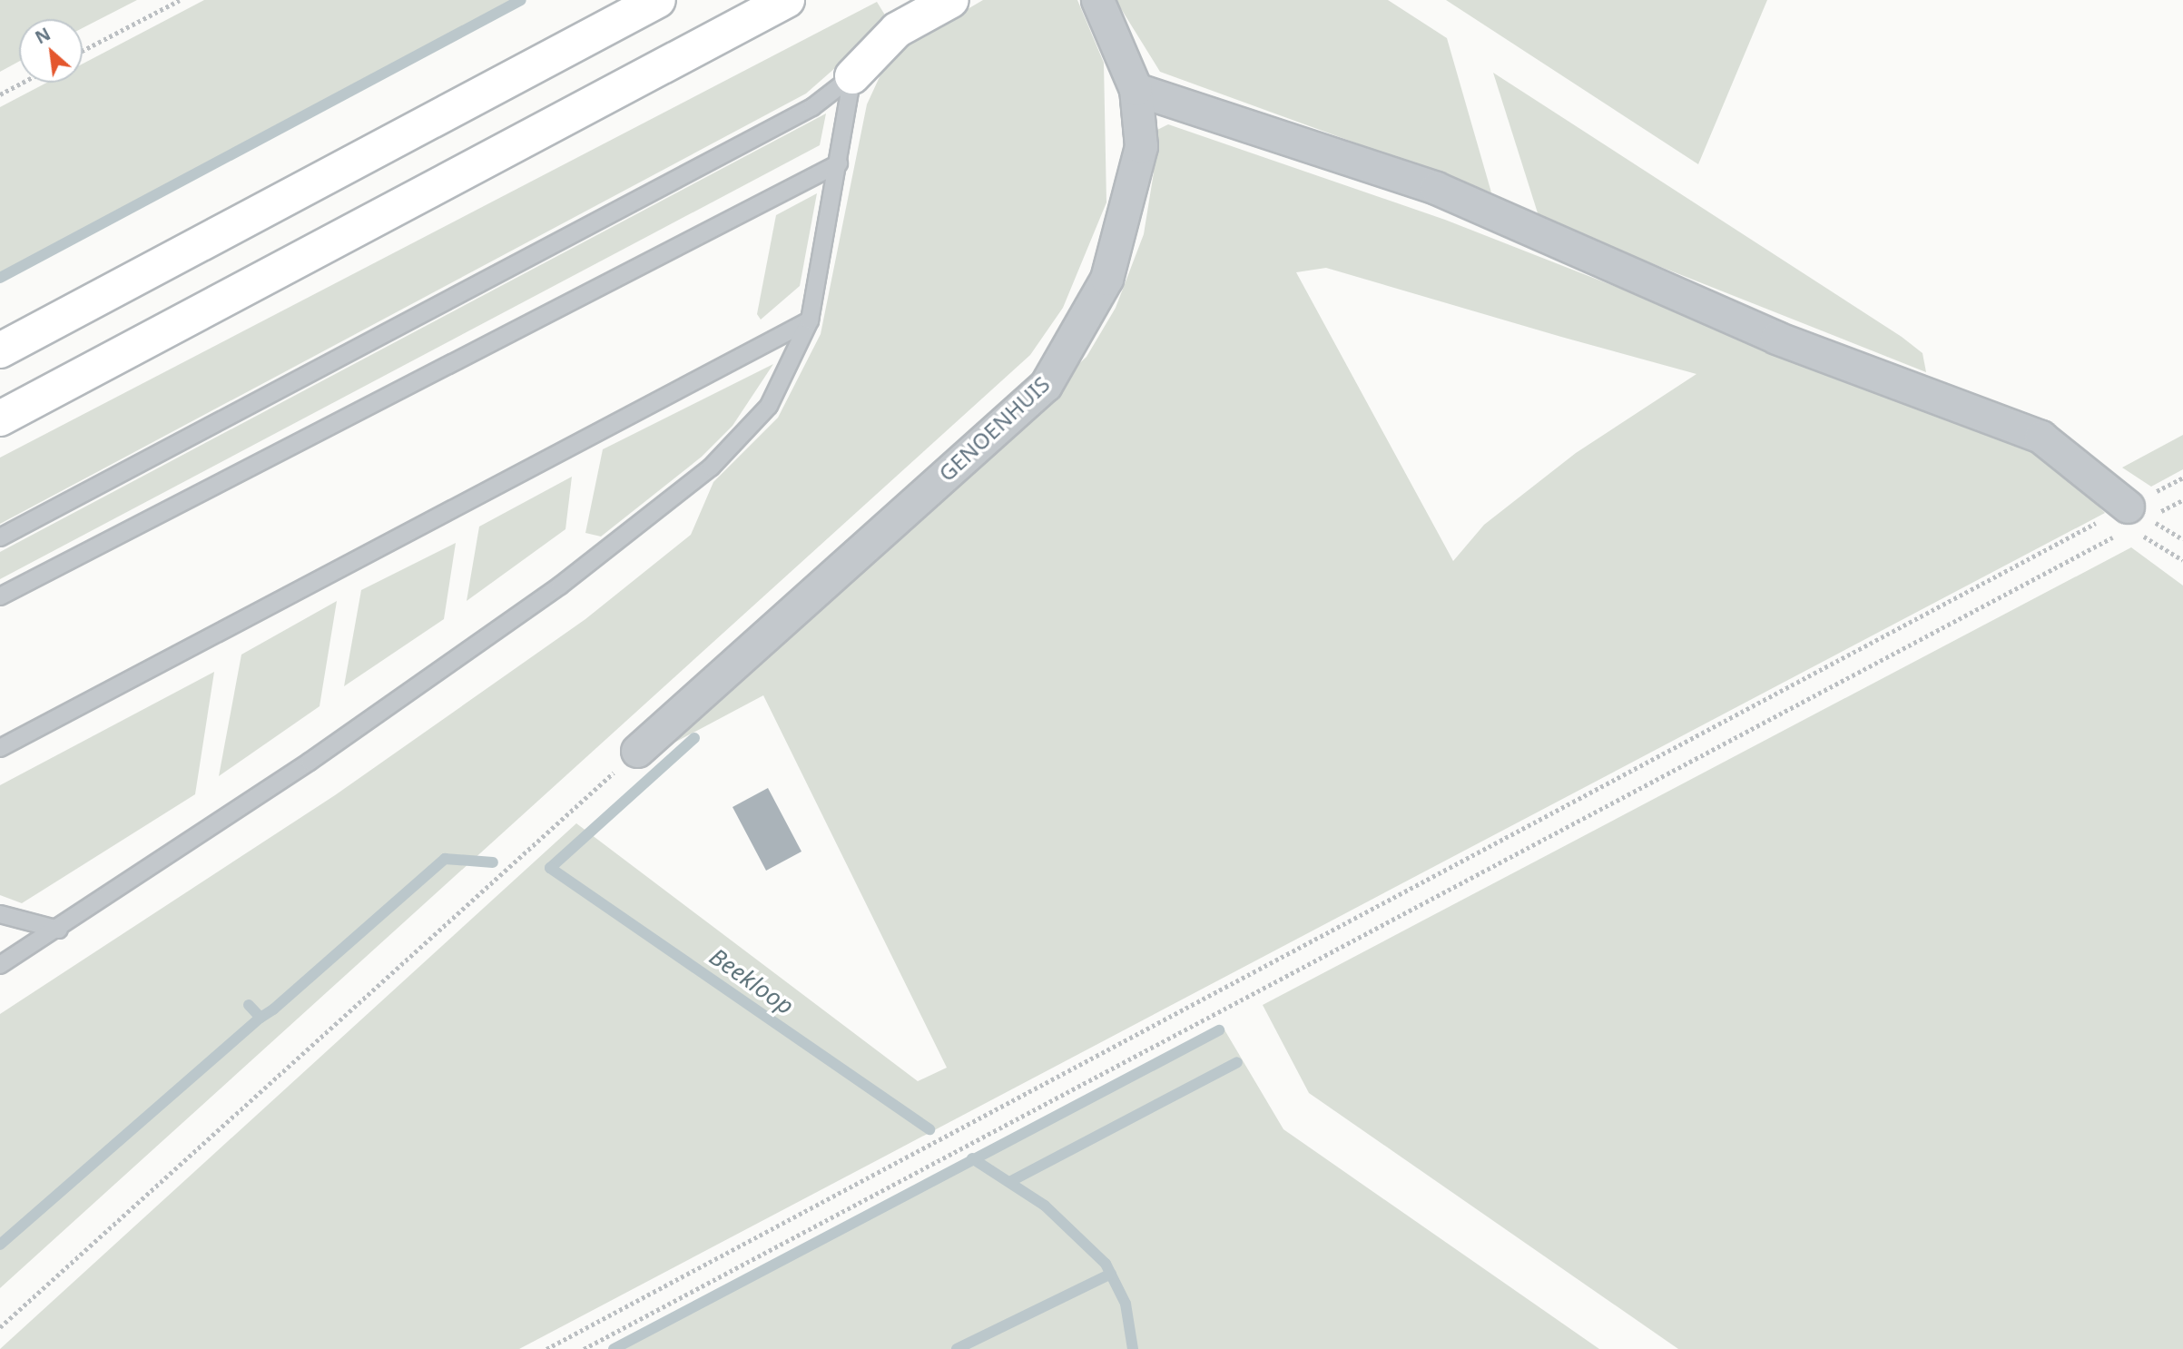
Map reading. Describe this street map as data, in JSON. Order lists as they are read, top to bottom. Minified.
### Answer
{"streets":{"street":["GENOENHUIS"]},"water":["Beekloop"],"north":"top left"}
